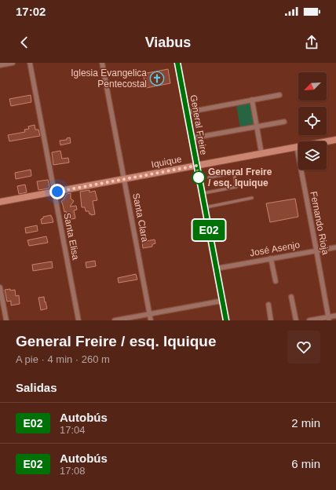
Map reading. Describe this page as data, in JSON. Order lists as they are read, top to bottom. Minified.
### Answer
{"streets":{"street":["General Freire","Iquique","Santa Clara","Fernando Rioja","Santa Elisa","José Asenjo"]},"crossings":[["General Freire","Iquique"],["General Freire","José Asenjo"],["Iquique","Santa Clara"],["Iquique","Fernando Rioja"],["Iquique","Santa Elisa"],["Fernando Rioja","José Asenjo"]],"places":{"church":["Iglesia Evangelica Pentecostal"],"other":["General Freire / esq. Iquique"]},"lines":["bus line E02"],"north":"bottom left","page":{"status":"17:02","header":"Viabus","on_map":"E02","heading":[["General Freire / esq. Iquique","A pie · 4 min · 260 m"],"Salidas"],"list":[{"mark":"E02","name":"Autobús","note":"17:04","value":"2 min"},{"mark":"E02","name":"Autobús","note":"17:08","value":"6 min"}]}}
